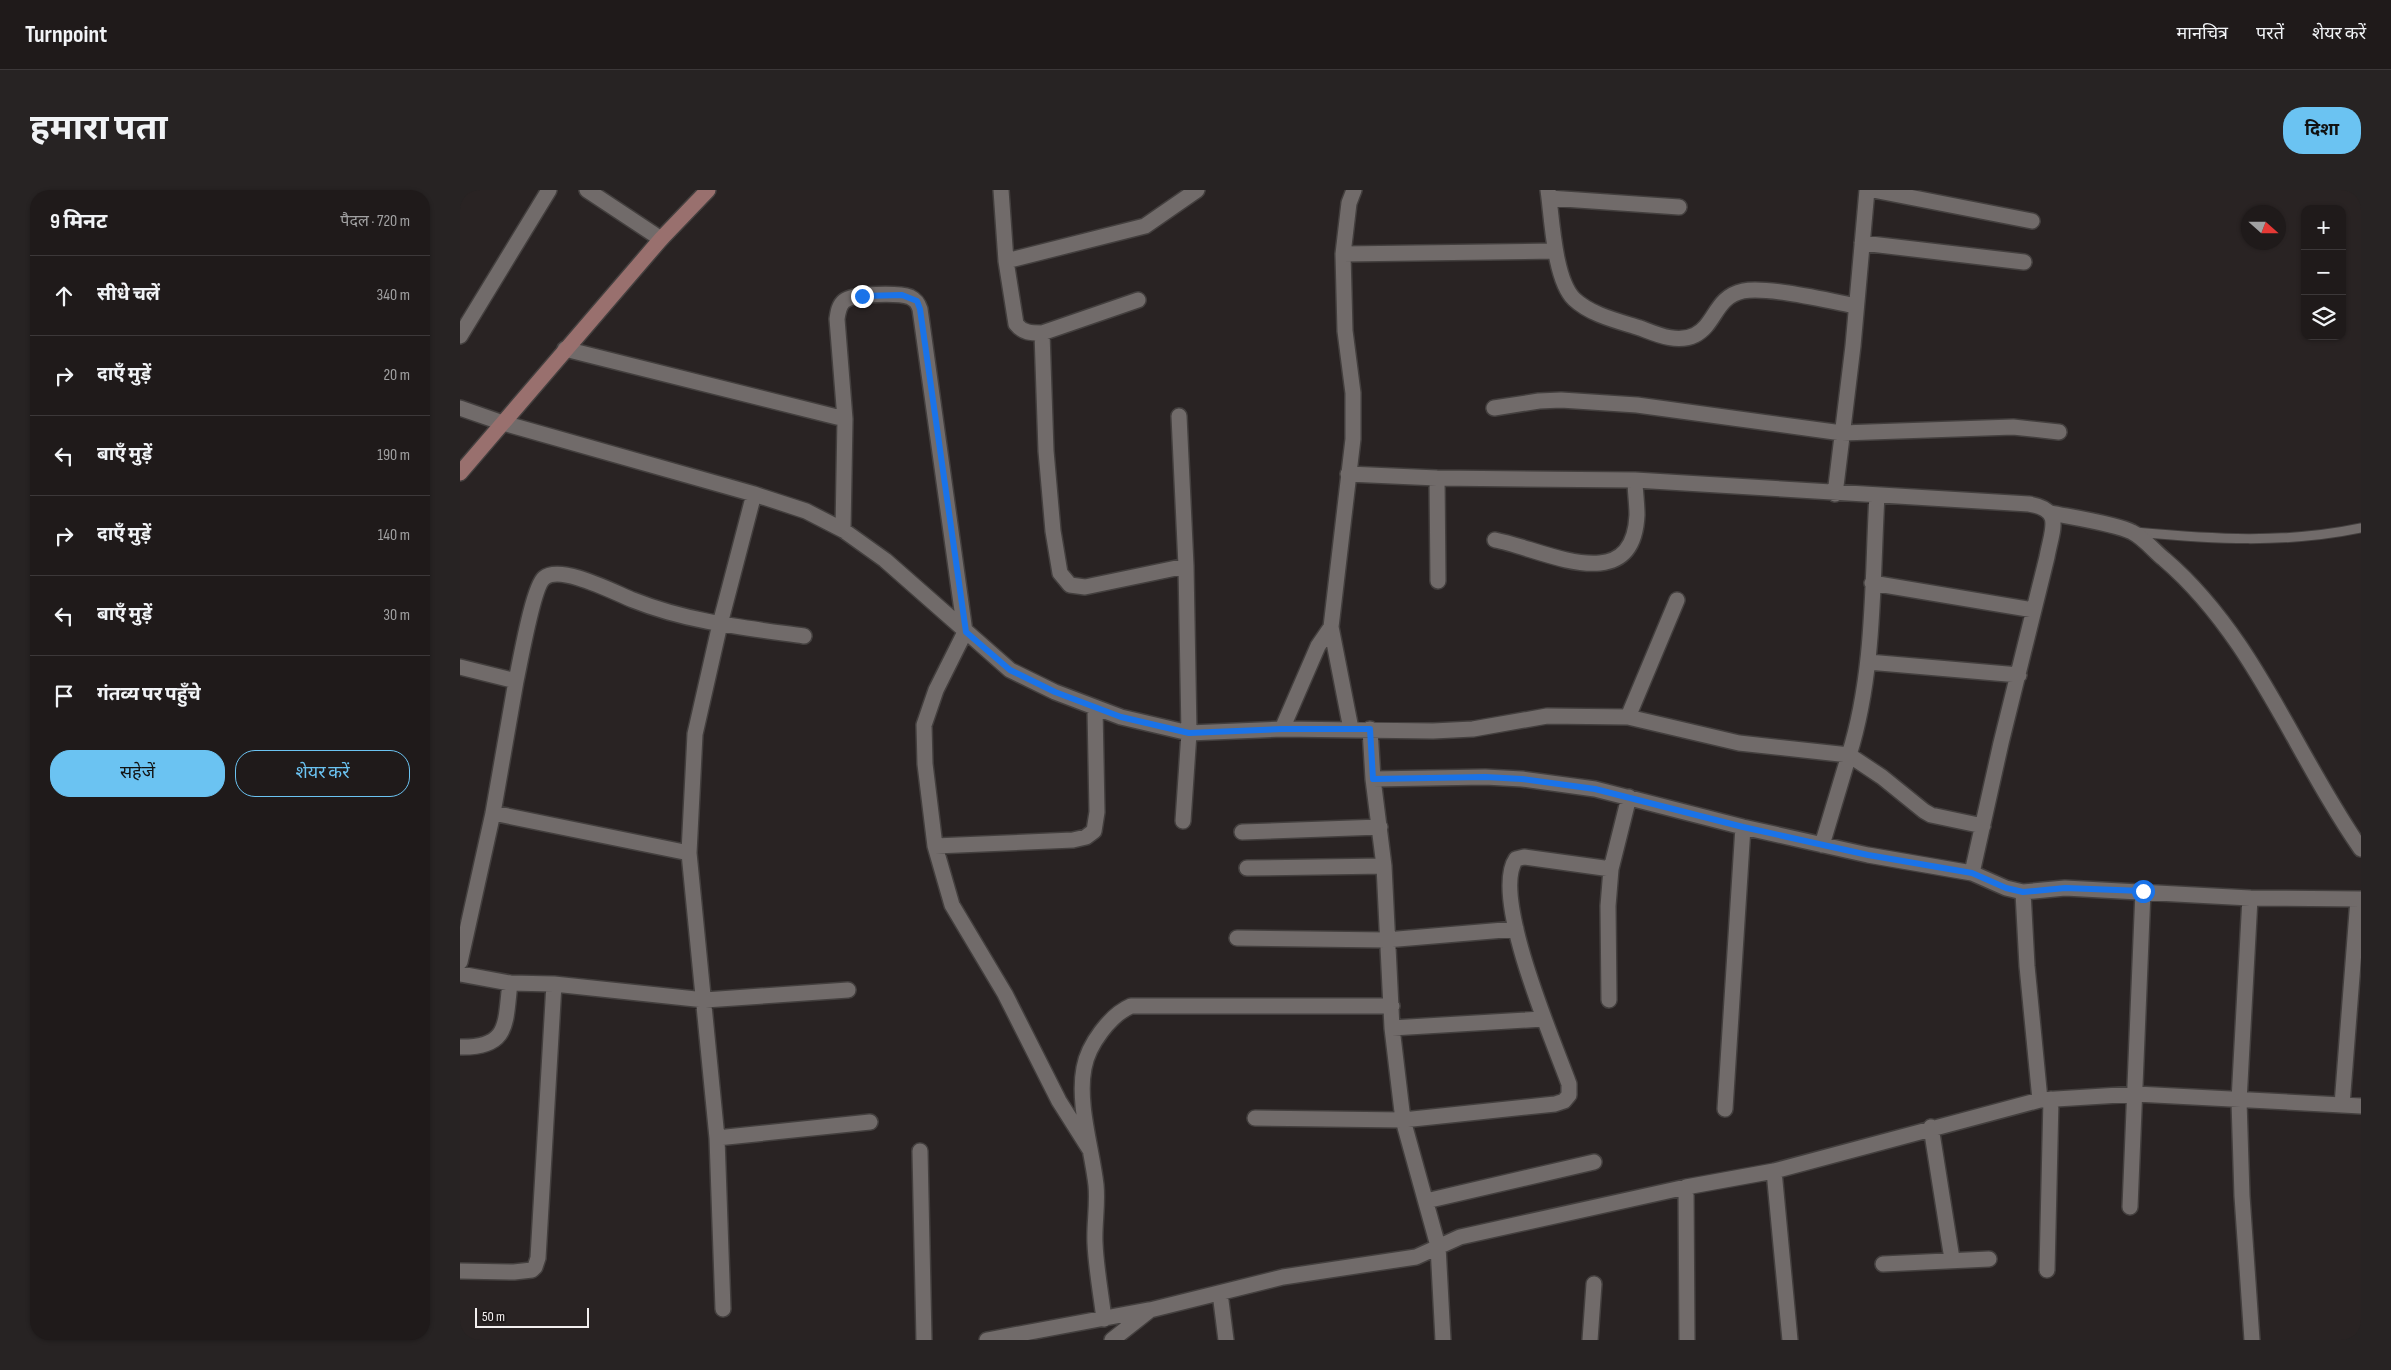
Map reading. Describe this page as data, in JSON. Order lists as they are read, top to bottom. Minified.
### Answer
{"scale_bar":"50 m","north":"right","page":{"header":"Turnpoint","nav":["मानचित्र","परतें","शेयर करें"],"title":"हमारा पता","buttons":["दिशा",["सहेजें","शेयर करें"]],"heading":["9 मिनट","पैदल · 720 m"],"map_buttons":["+","−"],"list":[["सीधे चलें","340 m"],["दाएँ मुड़ें","20 m"],["बाएँ मुड़ें","190 m"],["दाएँ मुड़ें","140 m"],["बाएँ मुड़ें","30 m"],"गंतव्य पर पहुँचे"],"scale":"50 m"}}
